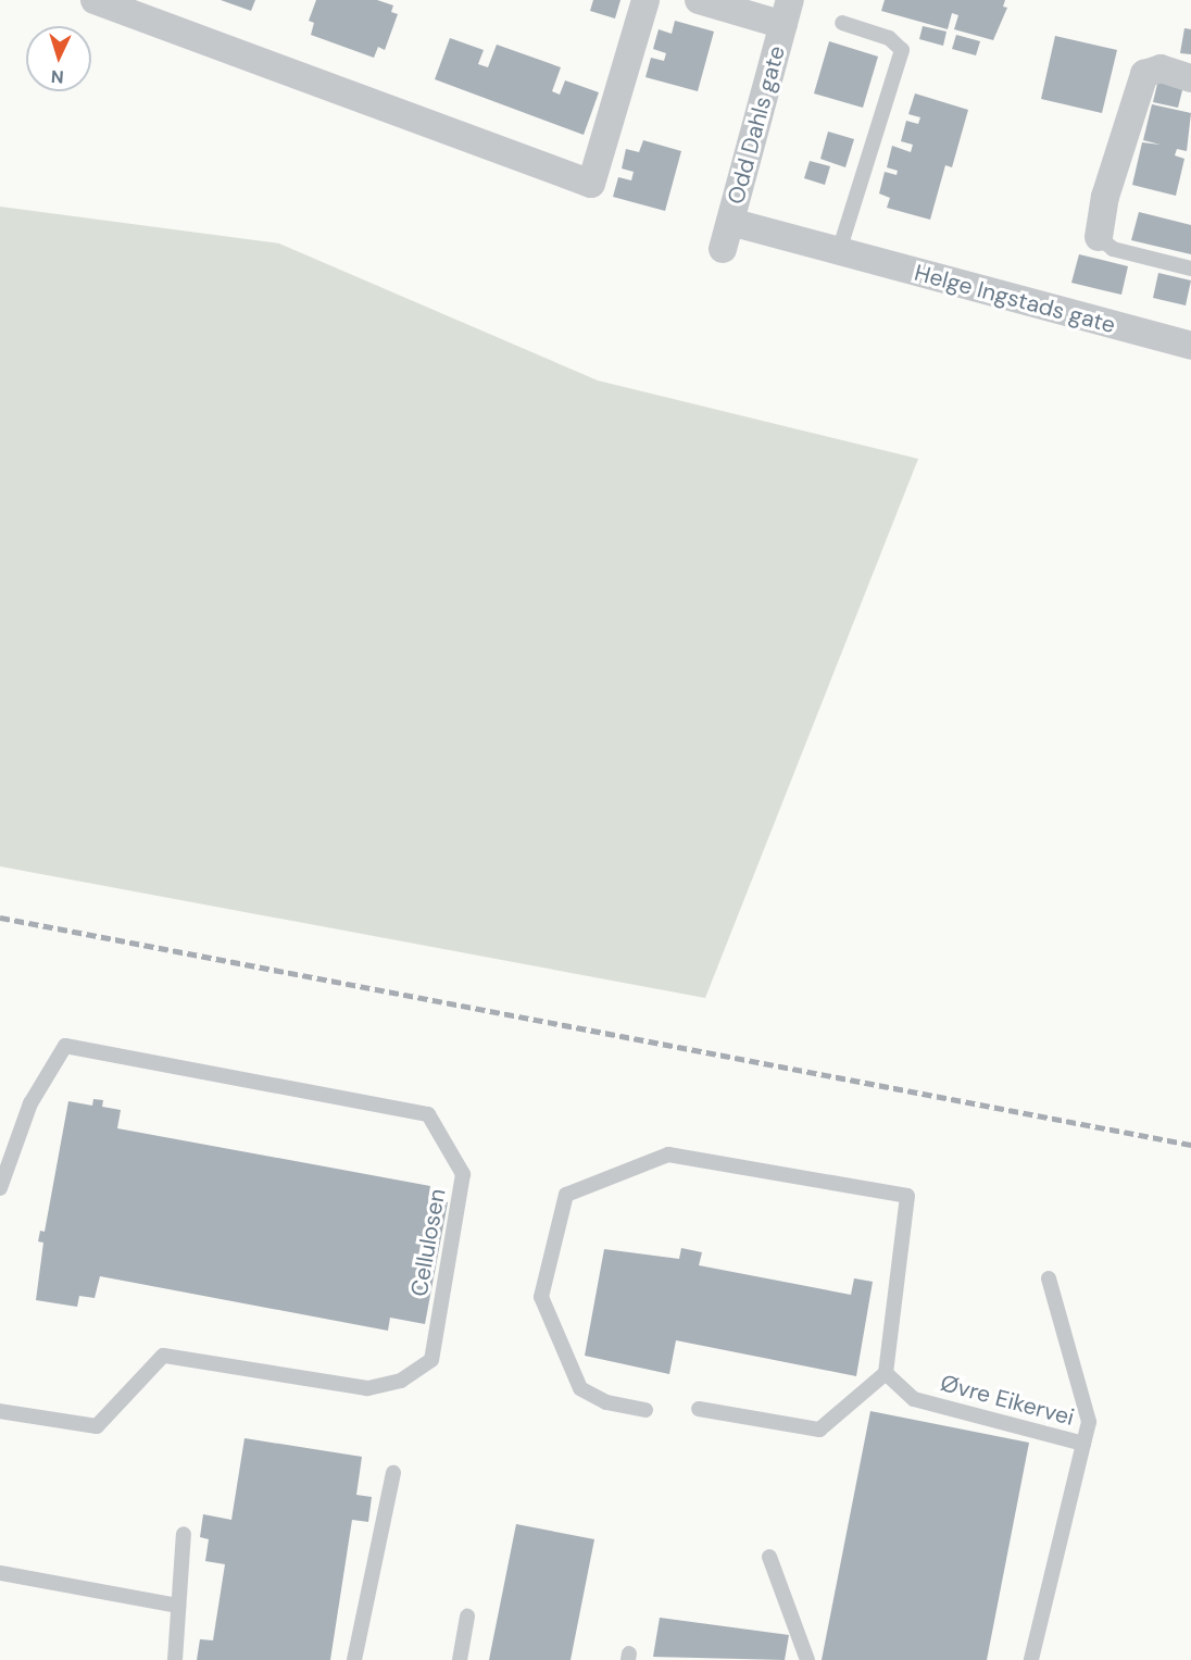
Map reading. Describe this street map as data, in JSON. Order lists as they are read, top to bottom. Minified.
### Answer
{"streets":{"street":["Odd Dahls gate","Helge Ingstads gate"],"lane":["Cellulosen","Øvre Eikervei"]},"crossings":[["Odd Dahls gate","Helge Ingstads gate"]],"north":"bottom"}
